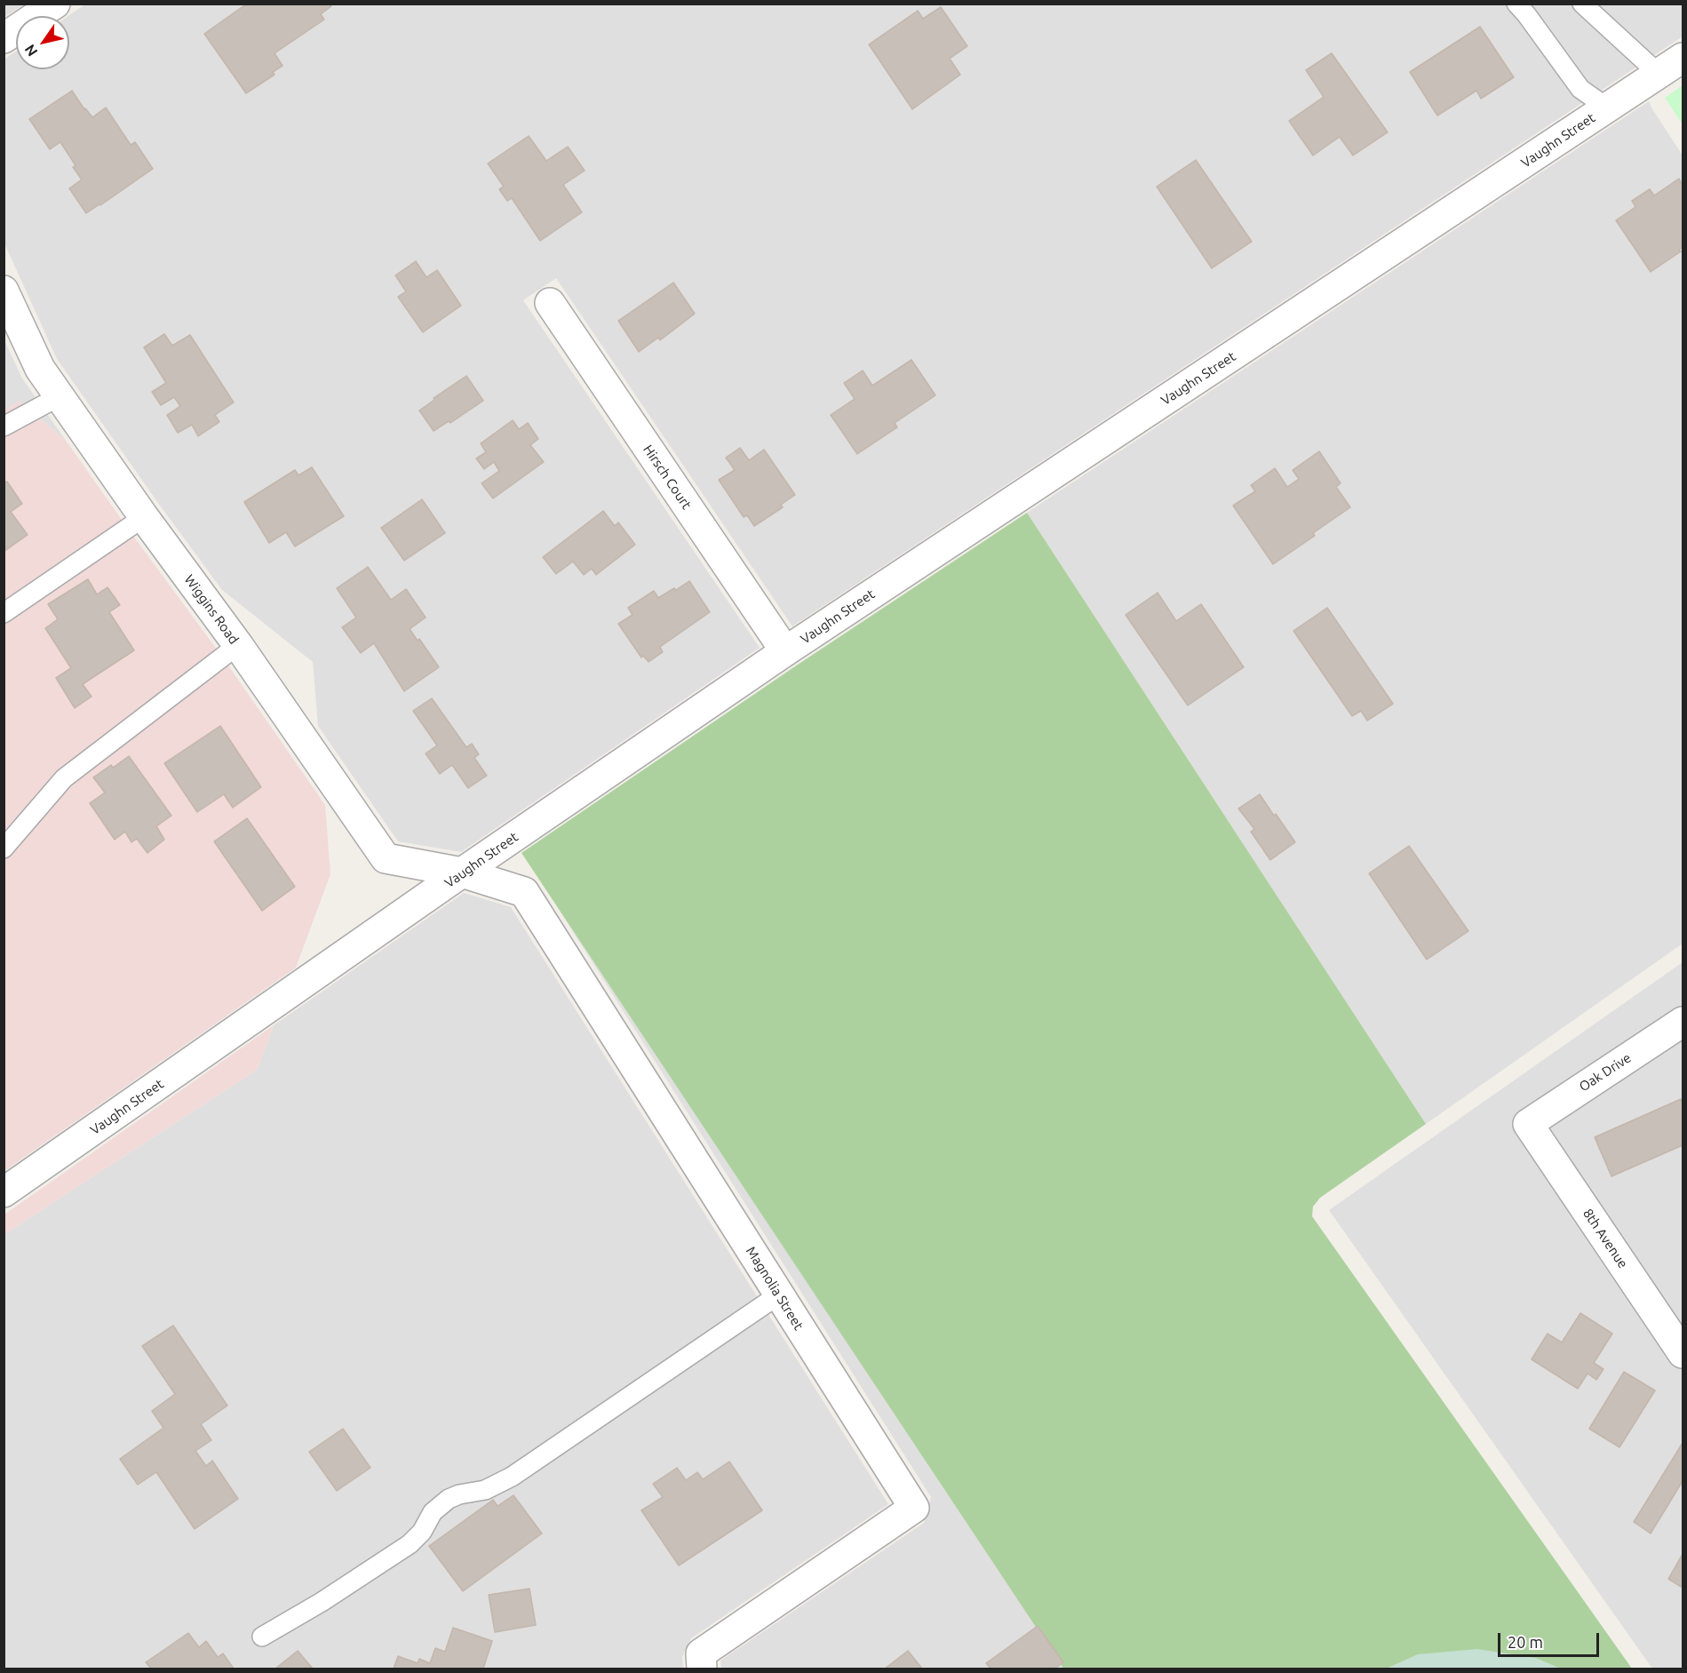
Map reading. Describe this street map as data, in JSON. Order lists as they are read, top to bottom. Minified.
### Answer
{"streets":{"street":["Vaughn Street","Hirsch Court","Wiggins Road","Oak Drive","8th Avenue","Magnolia Street"]},"crossings":[["Vaughn Street","Hirsch Court"],["Vaughn Street","Wiggins Road"],["Vaughn Street","Magnolia Street"],["Wiggins Road","Magnolia Street"],["Oak Drive","8th Avenue"]],"scale_bar":"20 m","north":"bottom left"}
